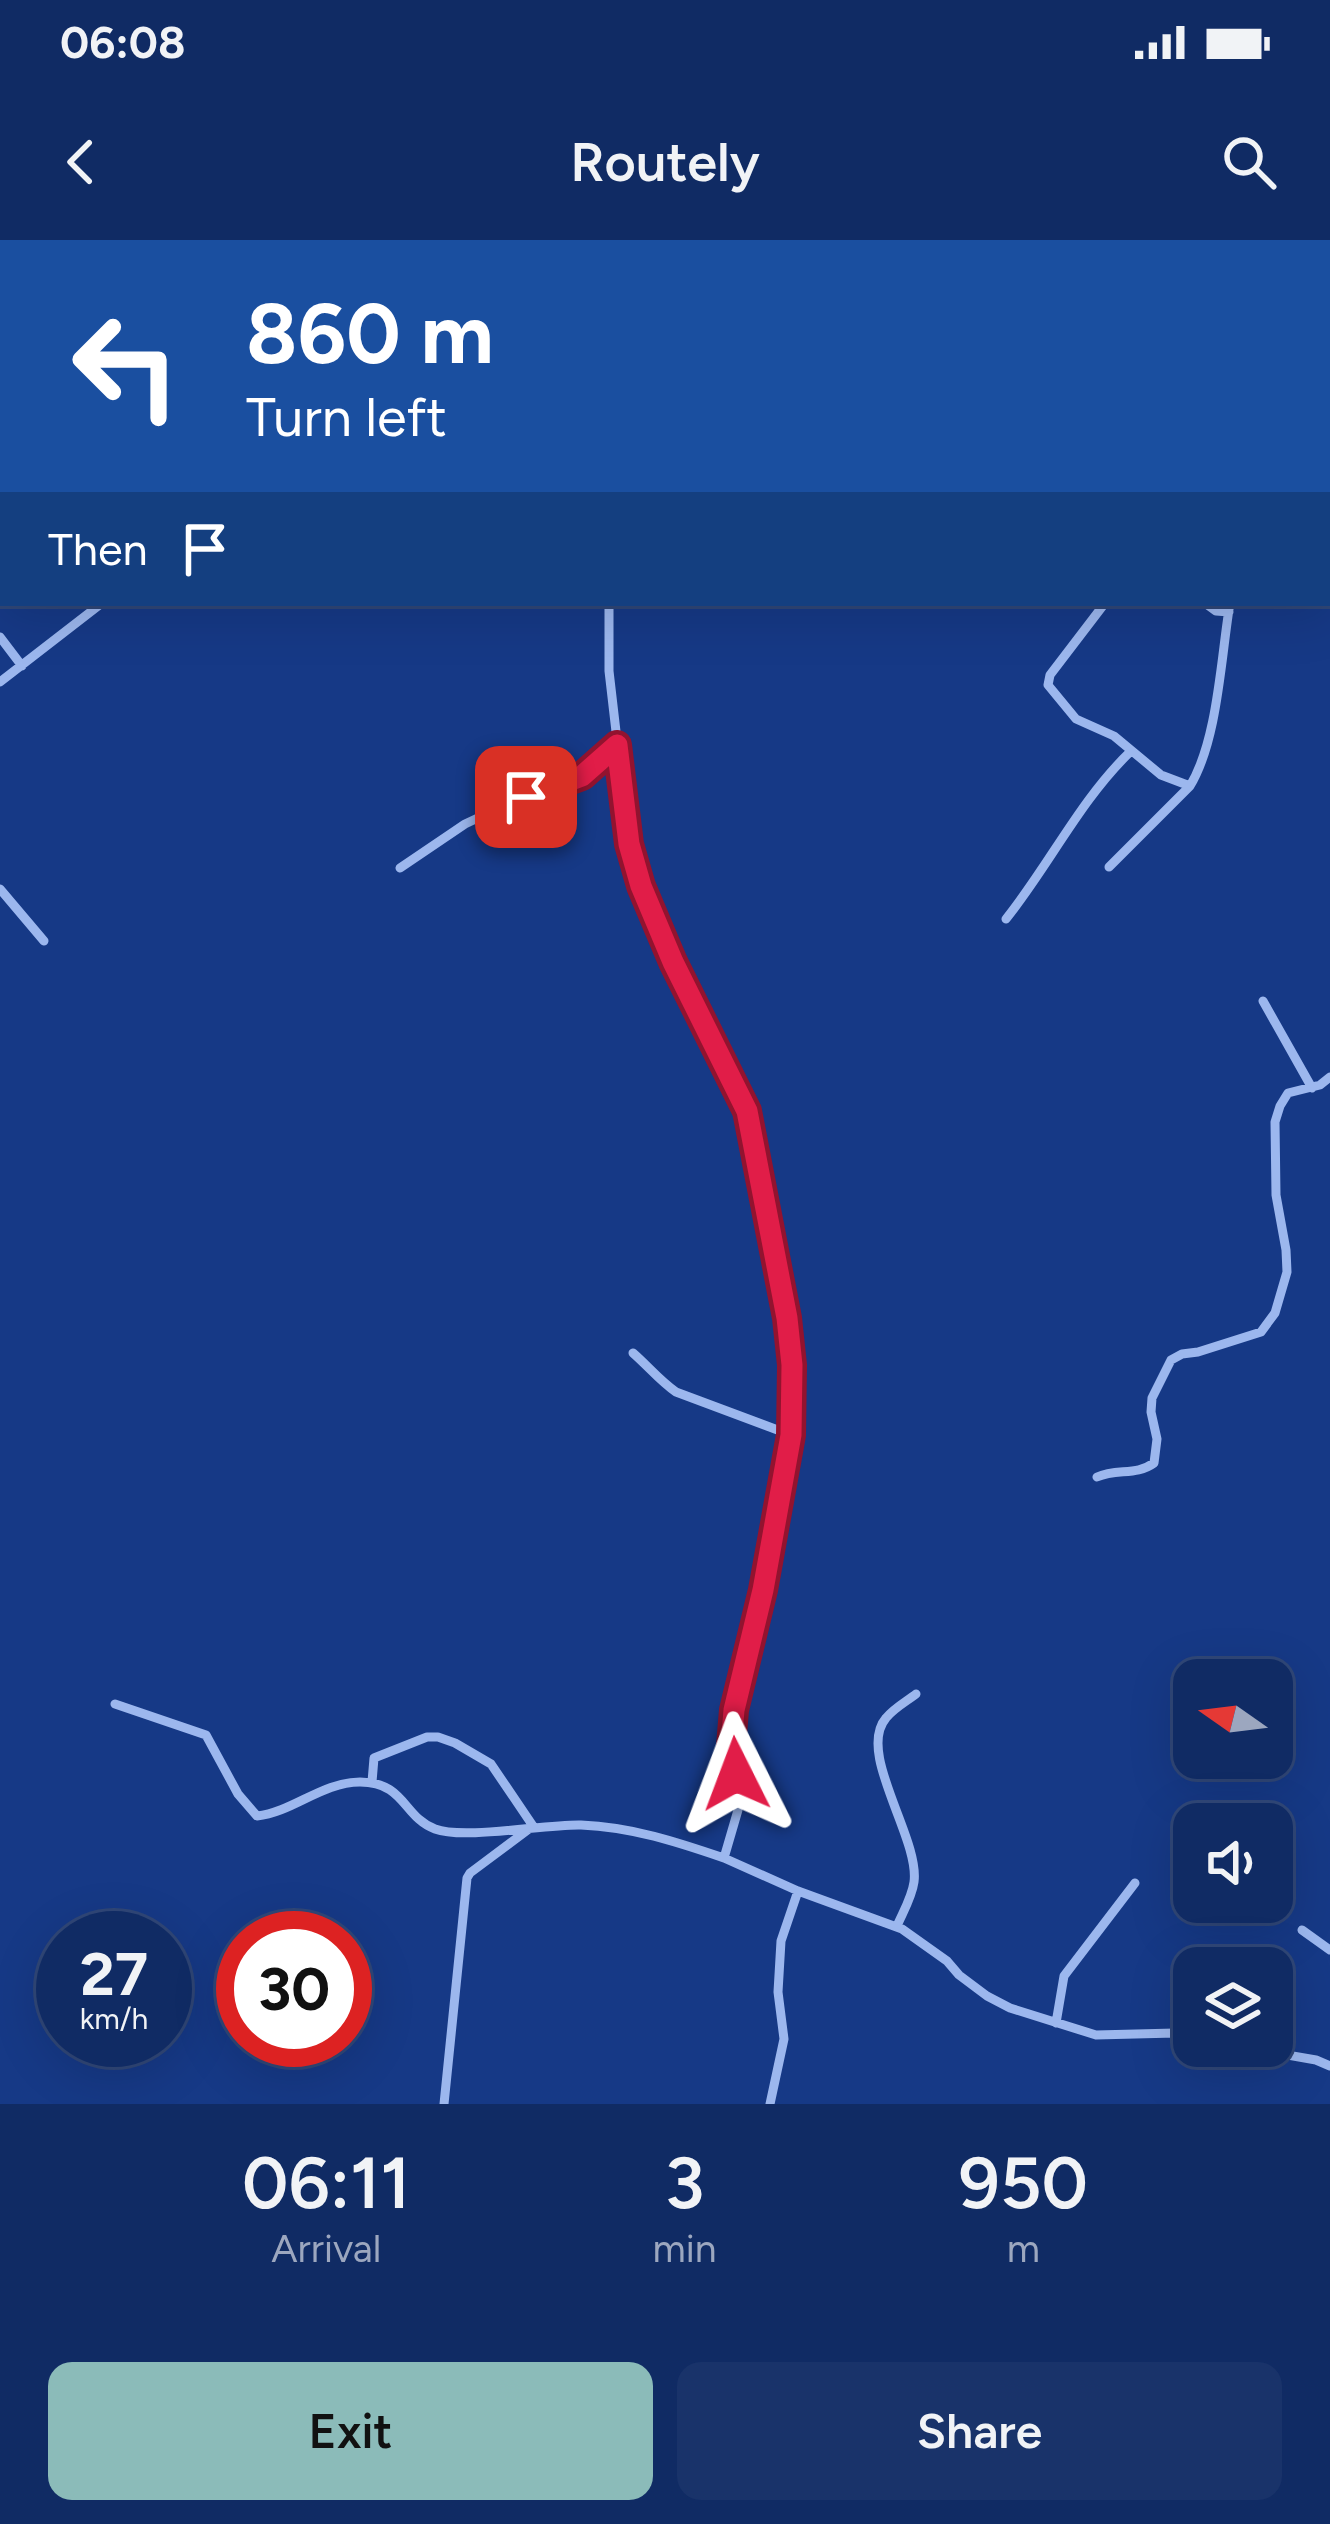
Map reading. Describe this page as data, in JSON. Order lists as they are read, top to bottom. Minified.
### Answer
{"north":"left","page":{"status":"06:08","header":"Routely","turn":["860 m","Turn left"],"then":"Then","speed":"27 km/h","limit":"30","eta":["06:11","Arrival","3","min","950","m"],"buttons":["Exit","Share"]}}
